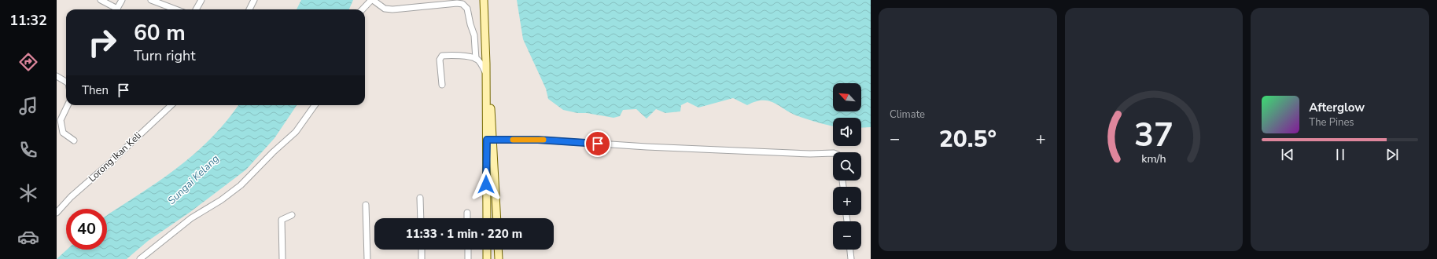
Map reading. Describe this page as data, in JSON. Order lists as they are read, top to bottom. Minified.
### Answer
{"streets":{"street":["Lorong Ikan Keli"]},"water":["Sungai Kelang"],"north":"top left","page":{"tabs":"11:32","tile":"Climate","turn":["60 m","Turn right"],"then":"Then","map_buttons":["+","−"],"song":["Afterglow","The Pines"],"heat":["−","20.5°","+"],"limit":"40","trip":"11:33 · 1 min · 220 m","gauge":["37","km/h"]}}
